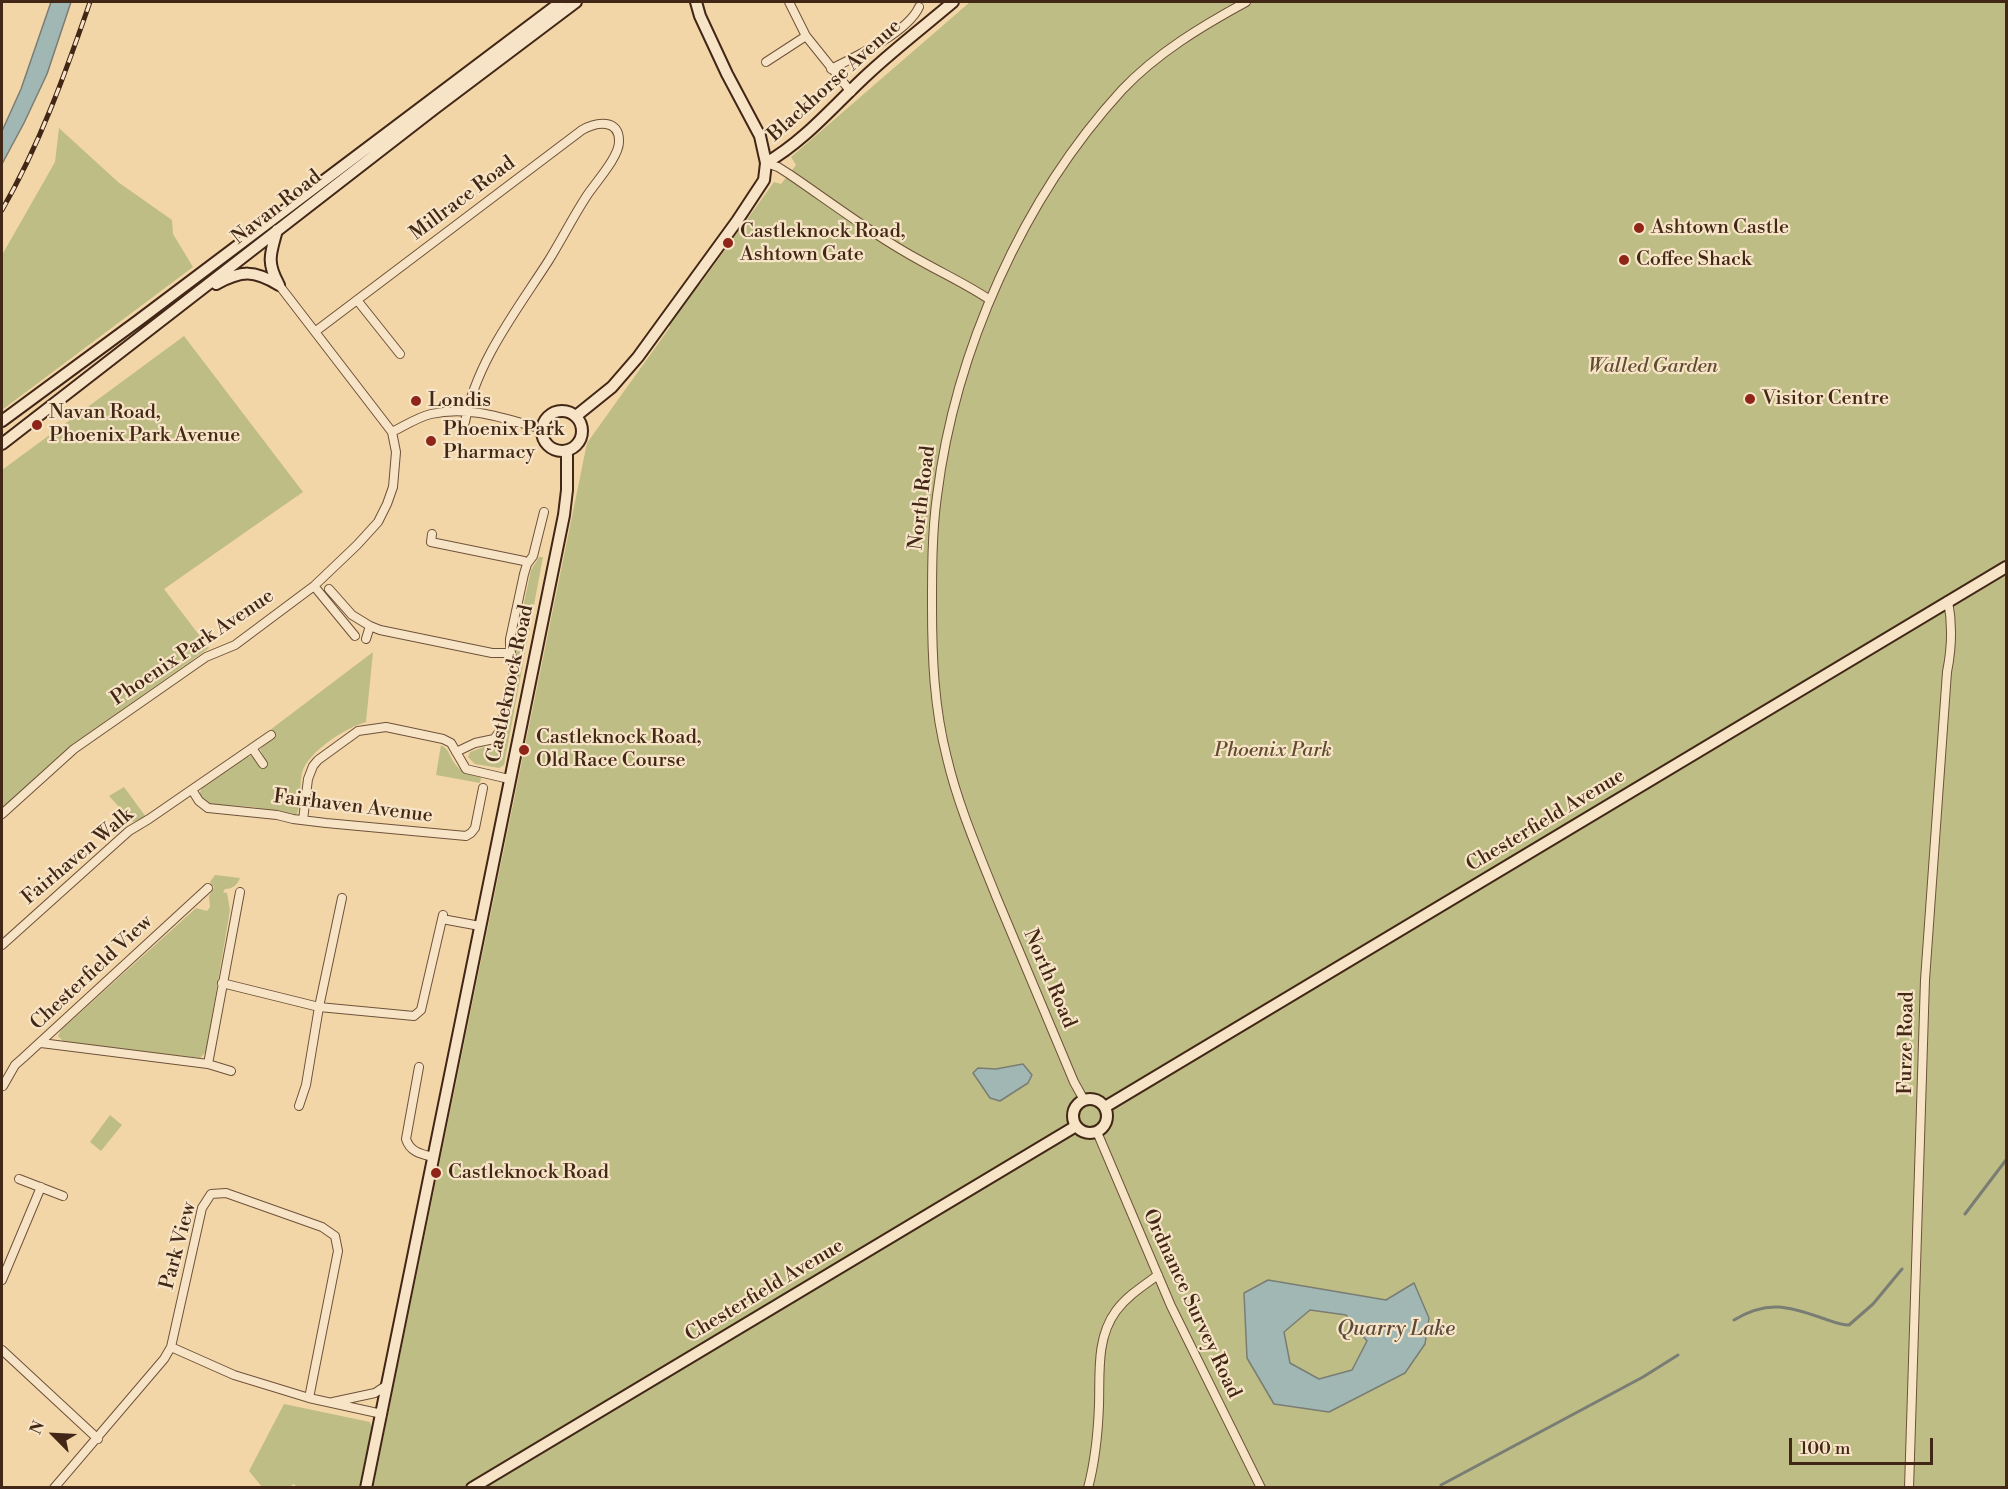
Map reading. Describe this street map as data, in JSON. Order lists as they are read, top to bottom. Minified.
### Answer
{"streets":{"main road":["Blackhorse Avenue","Navan Road","Castleknock Road","Chesterfield Avenue"],"street":["Millrace Road","North Road","Phoenix Park Avenue","Fairhaven Avenue","Fairhaven Walk","Chesterfield View","Furze Road","Park View","Ordnance Survey Road"]},"crossings":[["North Road","Chesterfield Avenue"],["North Road","Ordnance Survey Road"],["Fairhaven Avenue","Fairhaven Walk"],["Chesterfield Avenue","Furze Road"],["Chesterfield Avenue","Ordnance Survey Road"]],"water":["Quarry Lake"],"parks":["Walled Garden","Phoenix Park"],"places":["Ashtown Castle","Castleknock Road, Ashtown Gate","Coffee Shack","Visitor Centre","Londis","Navan Road, Phoenix Park Avenue","Phoenix Park Pharmacy","Castleknock Road, Old Race Course","Castleknock Road"],"scale_bar":"100 m","north":"top left"}
